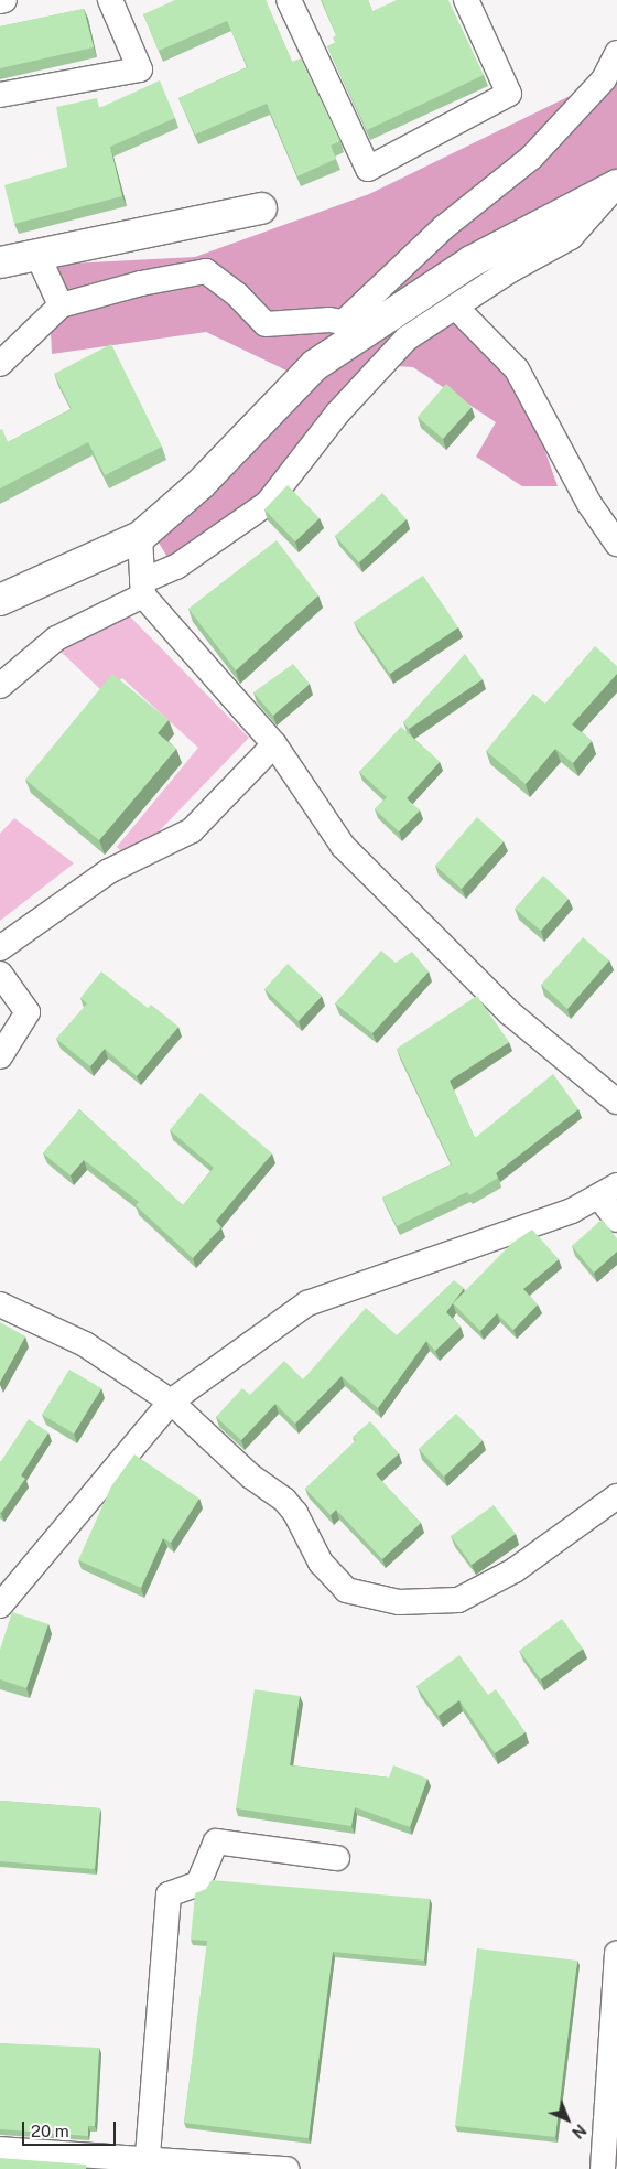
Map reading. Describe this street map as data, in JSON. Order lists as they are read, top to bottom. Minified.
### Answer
{"scale_bar":"20 m","north":"bottom right"}
